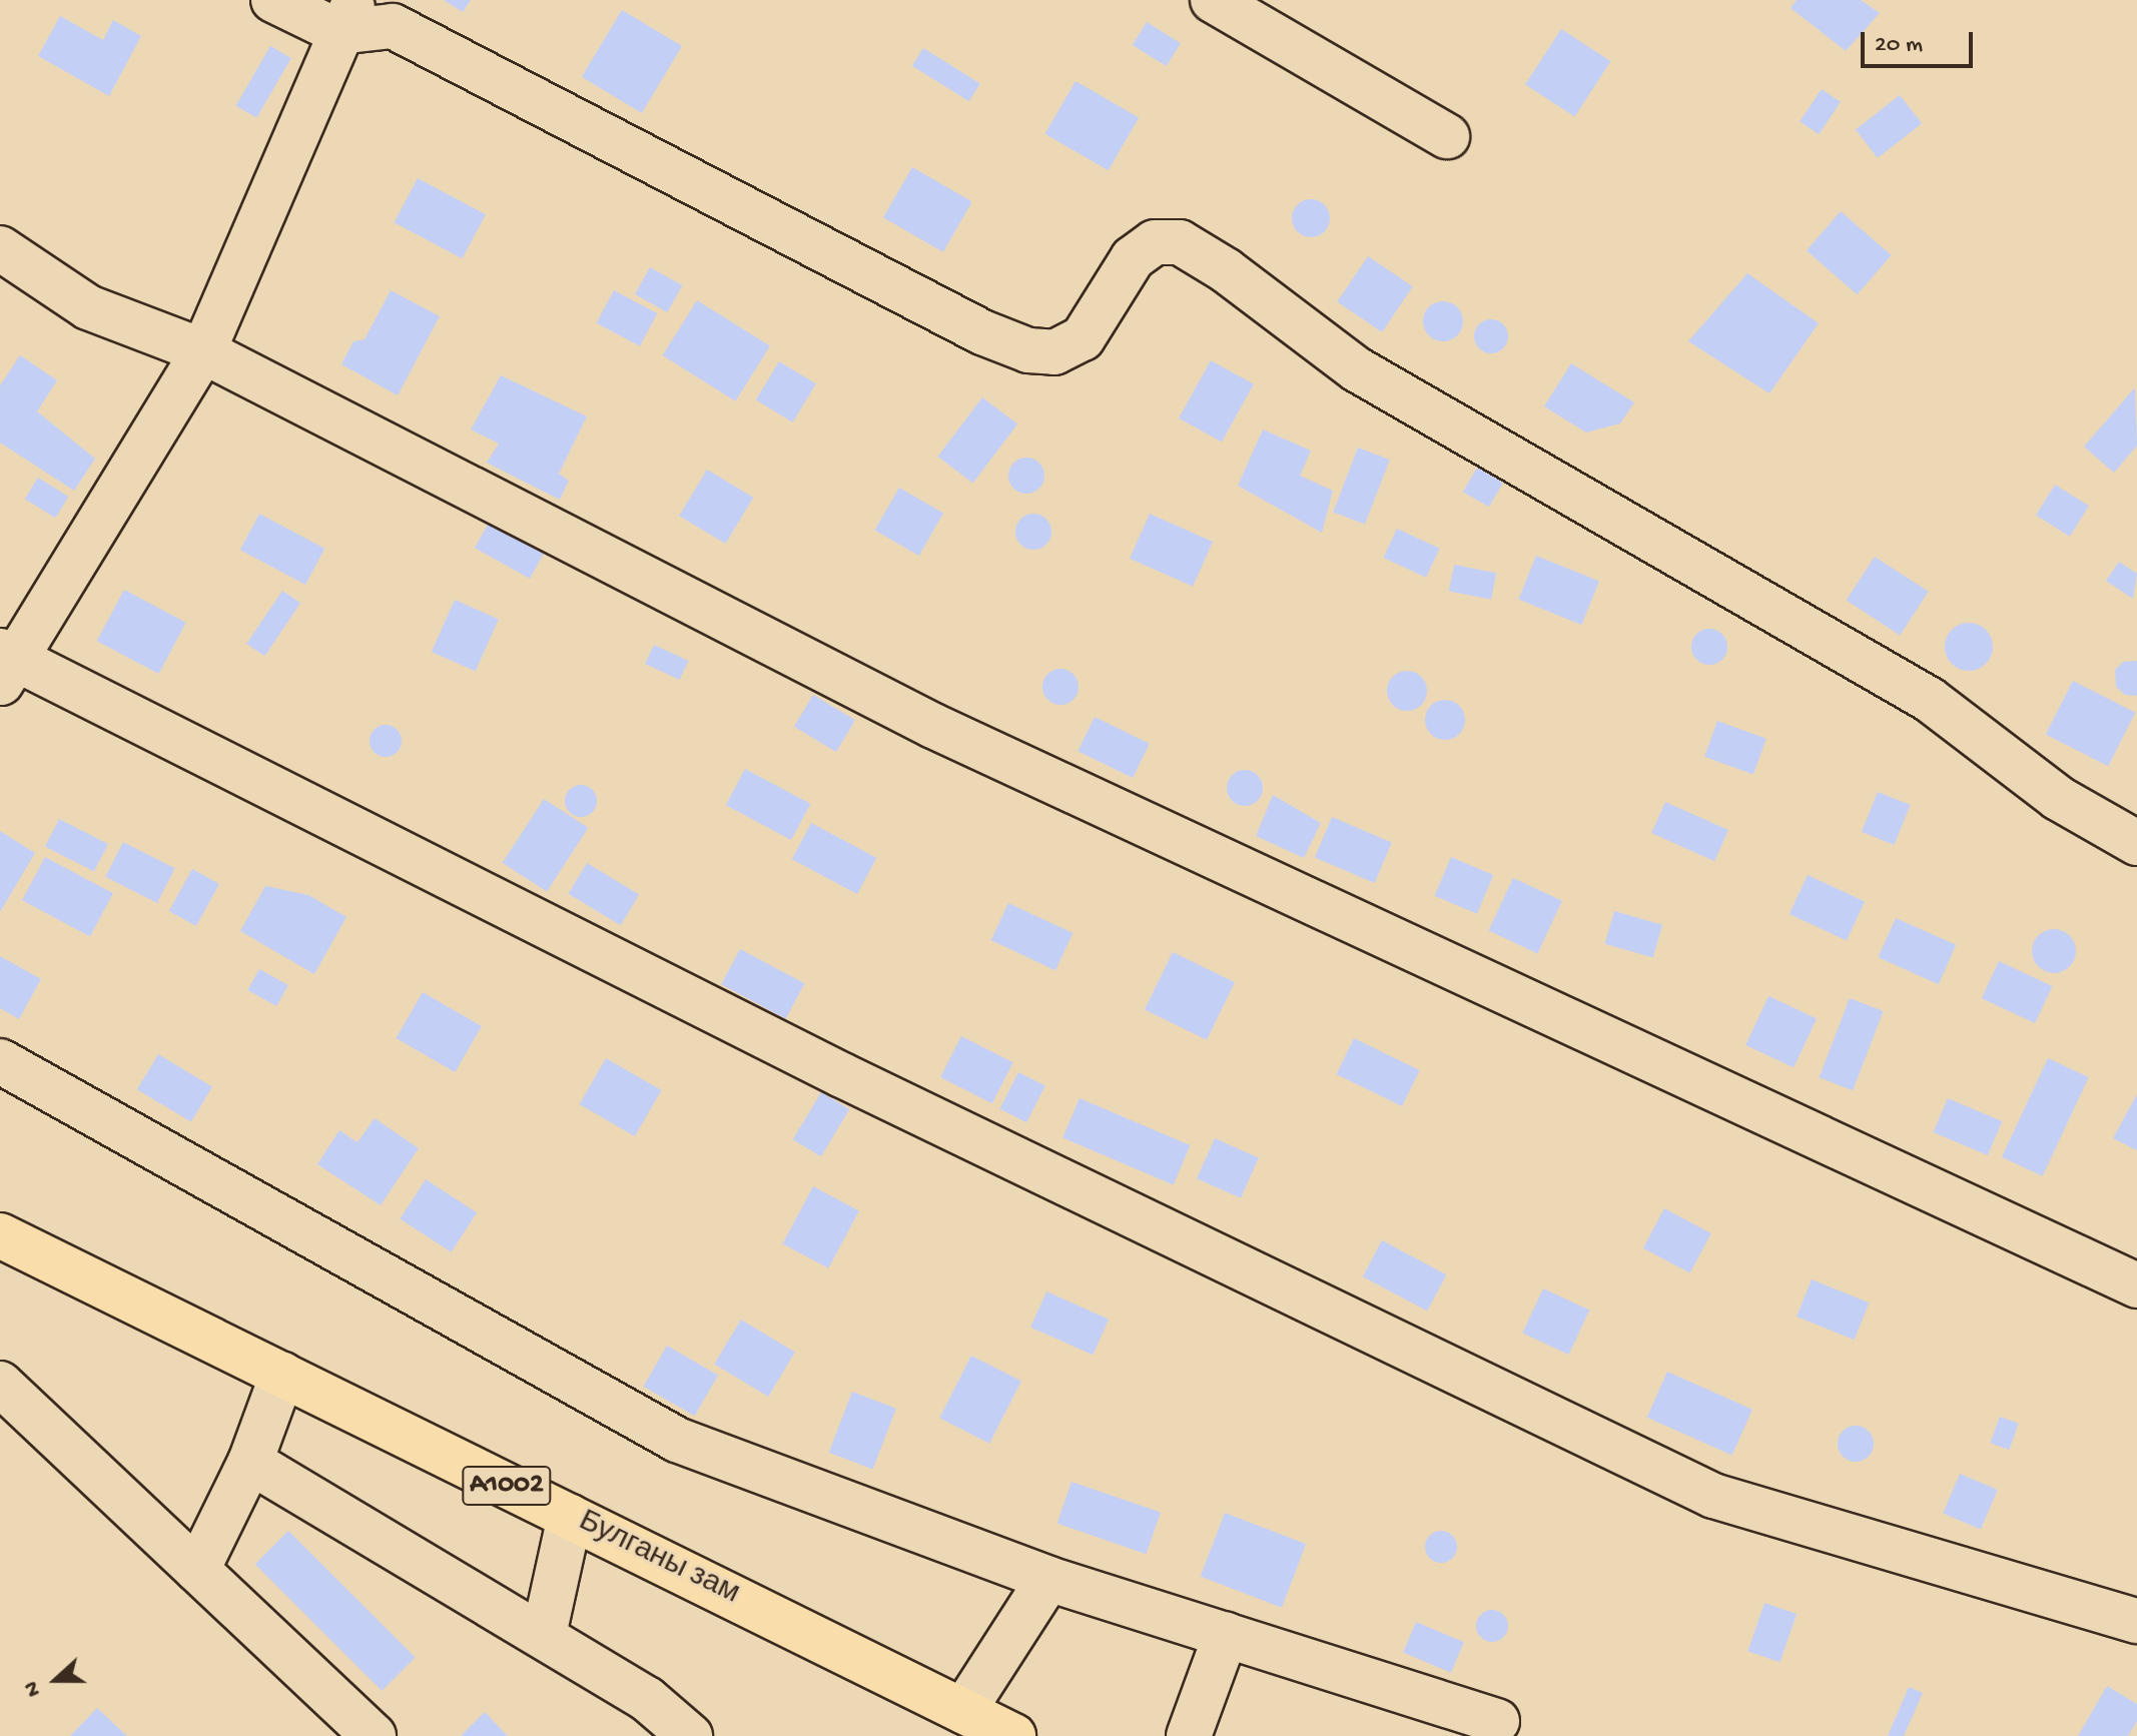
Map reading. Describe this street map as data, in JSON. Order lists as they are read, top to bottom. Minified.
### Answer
{"streets":{"highway":["A1002","Булганы зам"]},"scale_bar":"20 m","north":"left"}
